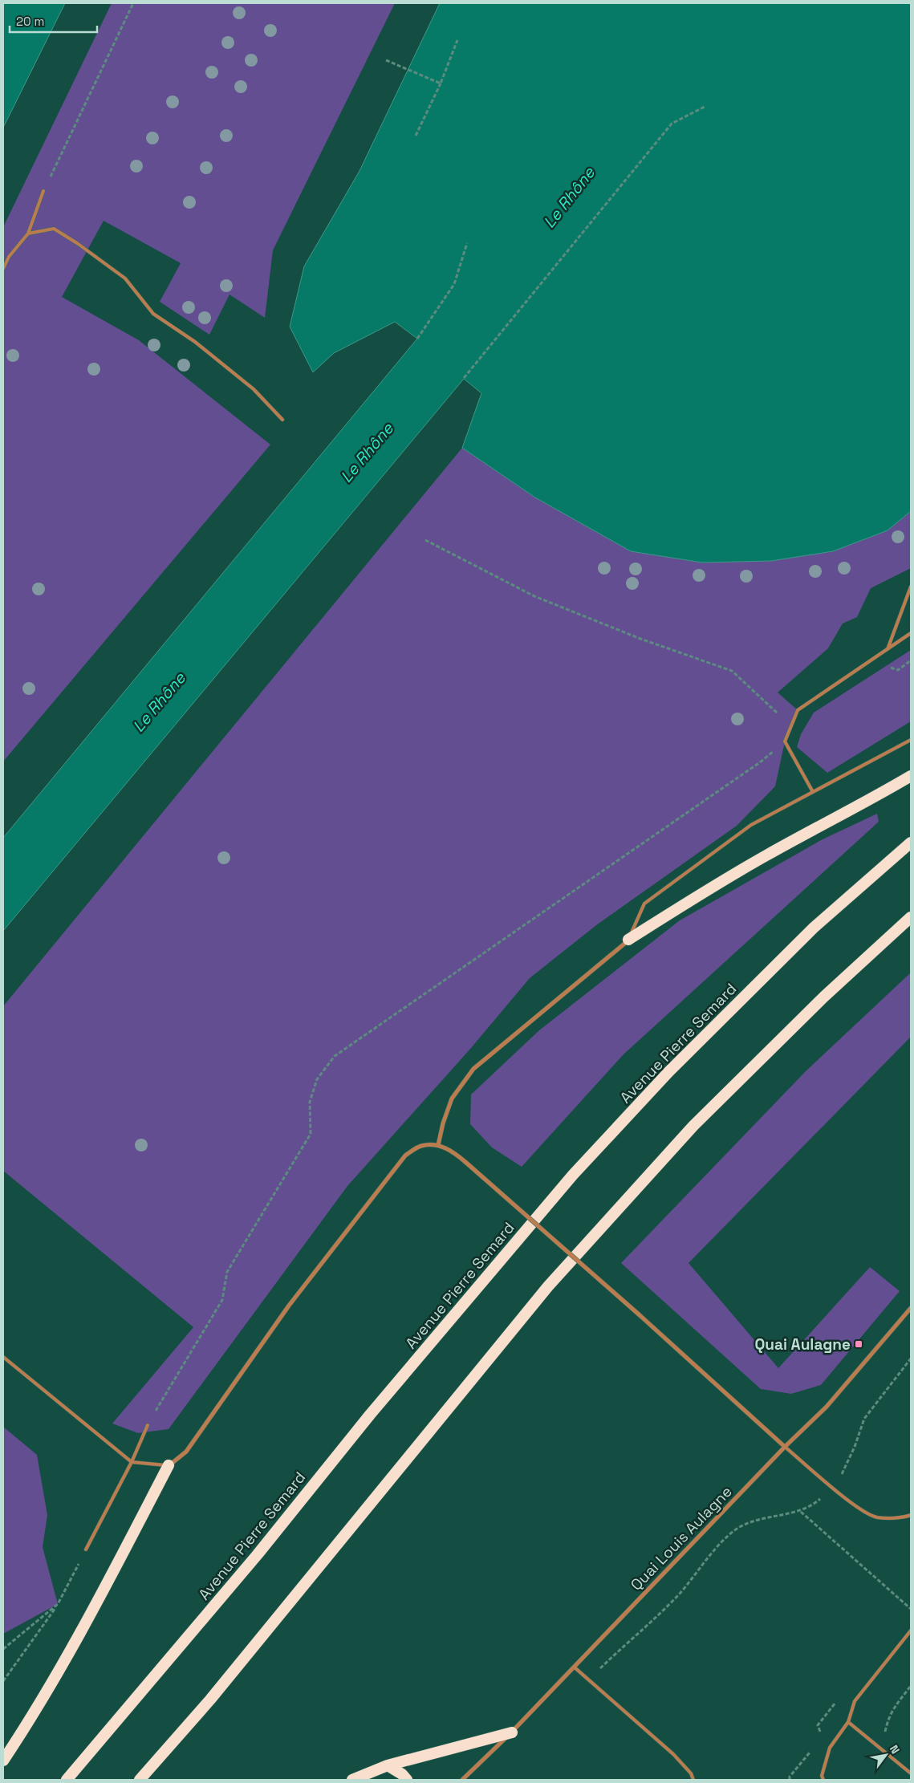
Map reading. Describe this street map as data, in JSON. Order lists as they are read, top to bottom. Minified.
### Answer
{"streets":{"highway":["Avenue Pierre Semard"],"street":["Quai Louis Aulagne"]},"water":["Le Rhône"],"places":{"transit":["Quai Aulagne"]},"scale_bar":"20 m","north":"top right"}
